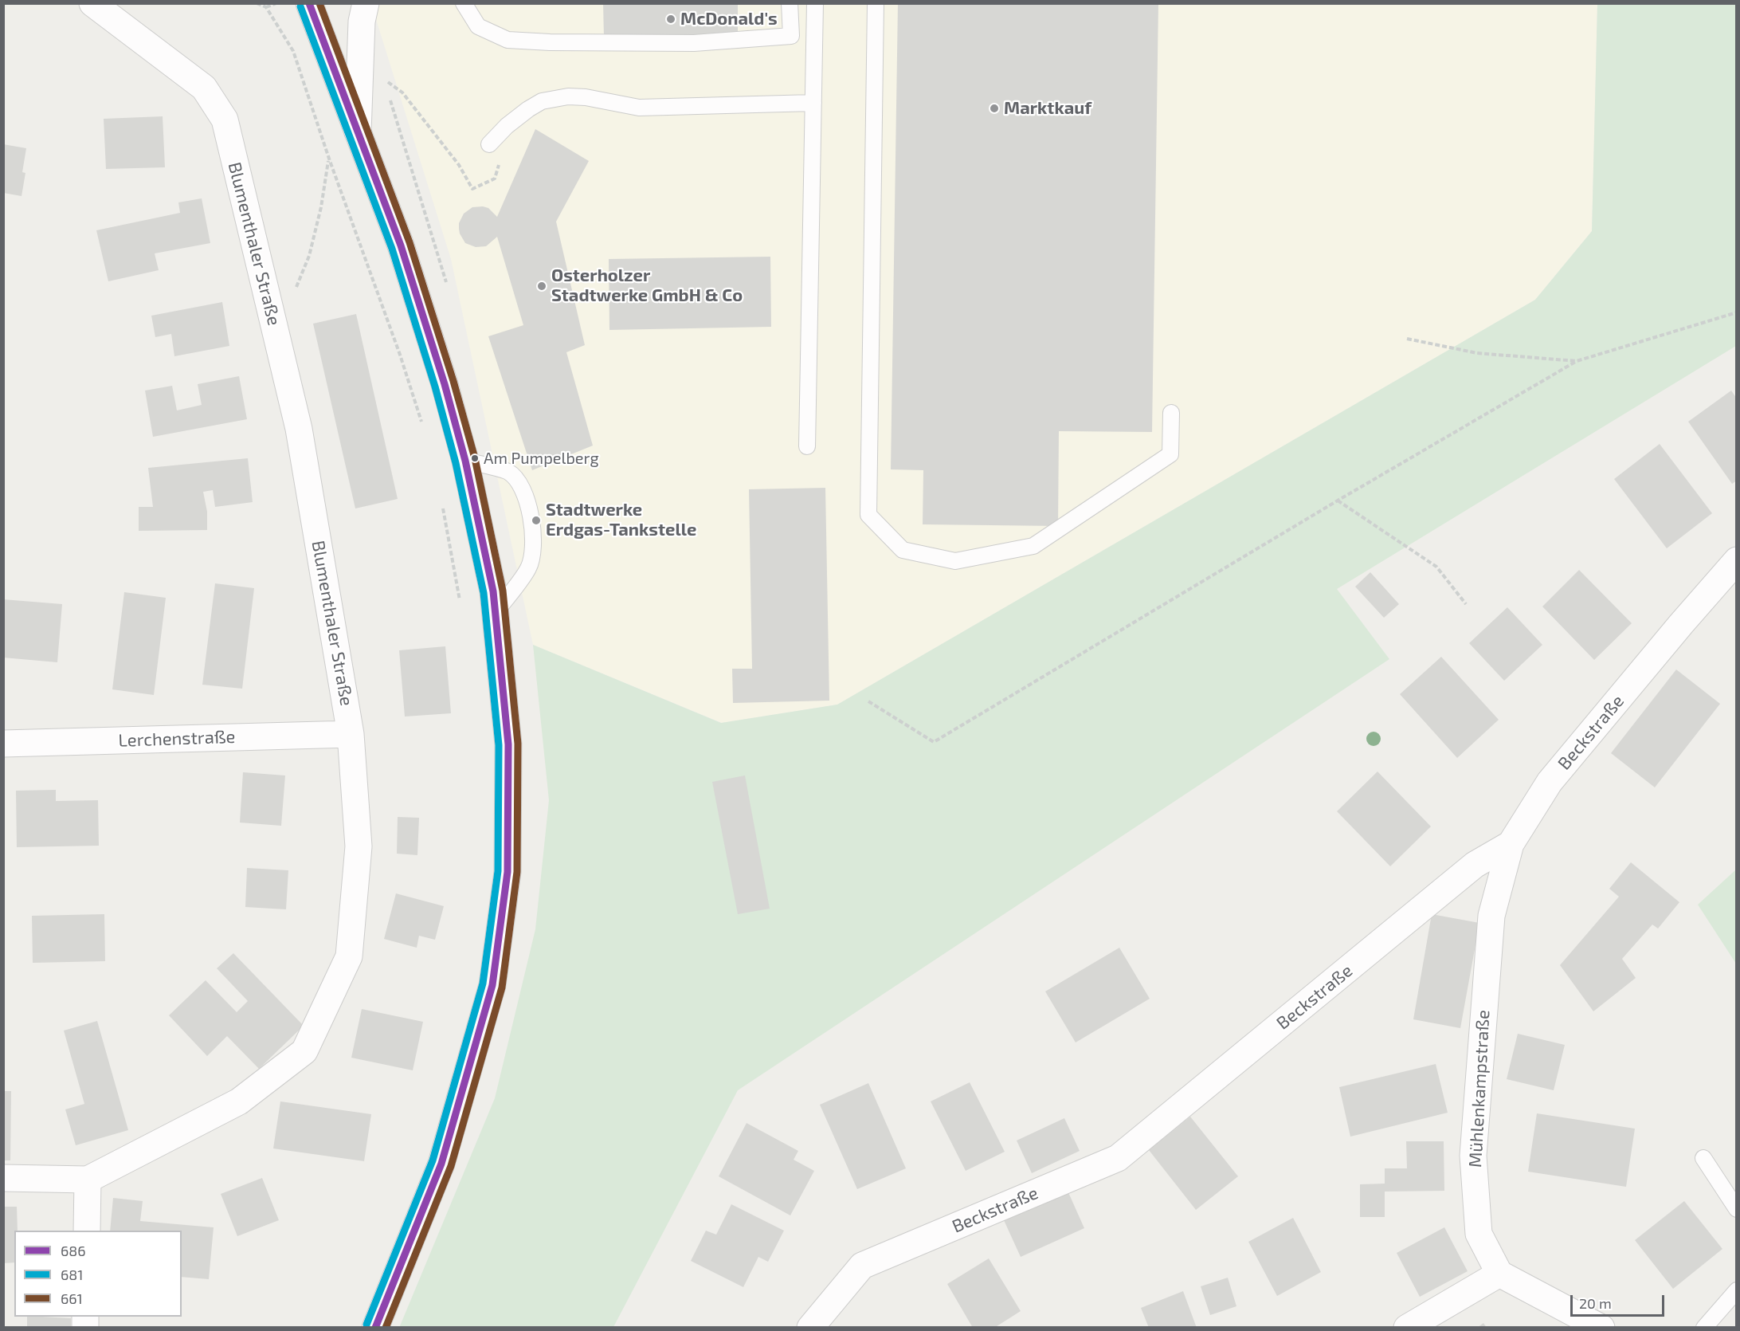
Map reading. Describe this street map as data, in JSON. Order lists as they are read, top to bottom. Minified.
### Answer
{"streets":{"street":["Blumenthaler Straße","Beckstraße","Lerchenstraße","Mühlenkampstraße"]},"crossings":[["Blumenthaler Straße","Lerchenstraße"],["Beckstraße","Mühlenkampstraße"]],"places":["McDonald's","Marktkauf","Osterholzer Stadtwerke GmbH & Co","Am Pumpelberg","Stadtwerke Erdgas-Tankstelle"],"lines":["transit line 686","transit line 661","transit line 681"],"legend":["686","681","661"],"scale_bar":"20 m"}
